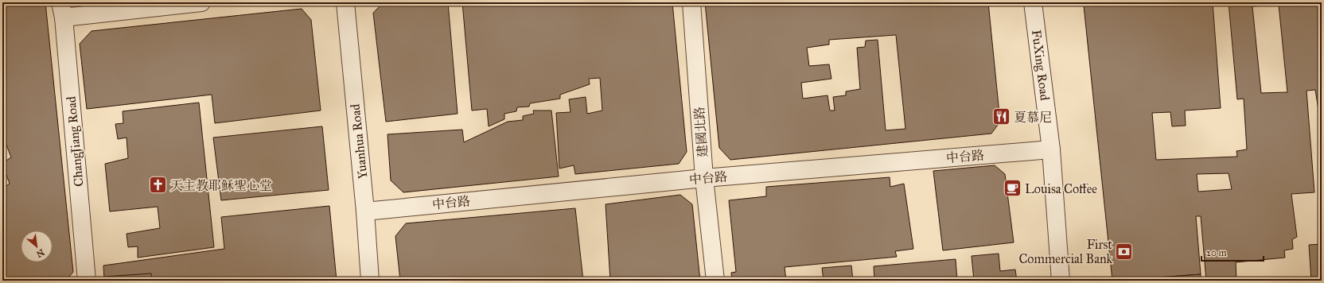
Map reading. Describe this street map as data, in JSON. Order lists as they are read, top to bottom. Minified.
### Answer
{"streets":{"street":["FuXing Road","建國北路","ChangJiang Road","Yuanhua Road","中台路"]},"crossings":[["FuXing Road","中台路"],["建國北路","中台路"],["Yuanhua Road","中台路"]],"places":{"restaurant":["夏慕尼"],"church":["天主教耶穌聖心堂"],"cafe":["Louisa Coffee"],"bank":["First Commercial Bank"]},"scale_bar":"20 m","north":"bottom right"}
